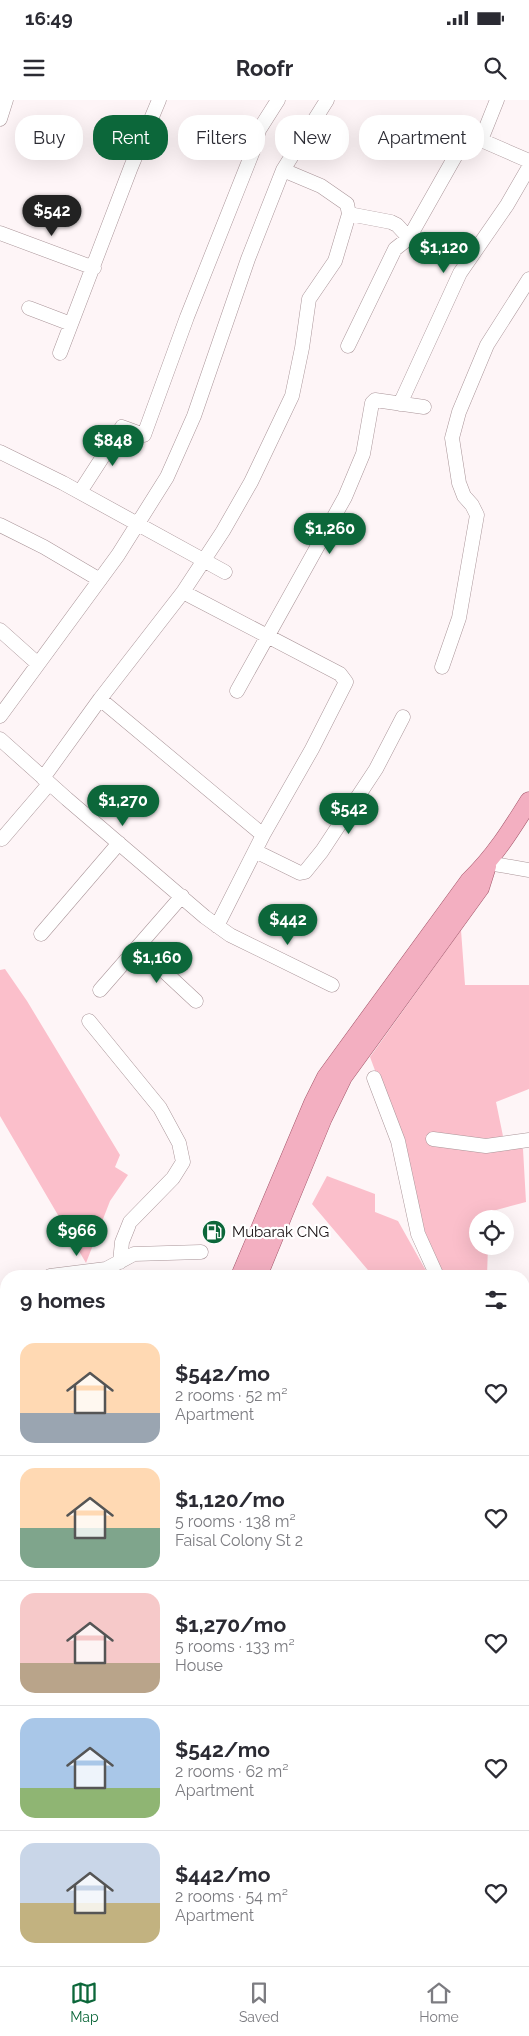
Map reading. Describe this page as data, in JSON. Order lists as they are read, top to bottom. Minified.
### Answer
{"places":{"fuel station":["Mubarak CNG"]},"page":{"status":"16:49","header":"Roofr","chip":["Buy","Rent","Filters","New","Apartment"],"price":["$542","$1,120","$848","$1,260","$1,270","$542","$442","$1,160","$966"],"heading":"9 homes","list":[{"name":"$542/mo","note":"2 rooms · 52 m² · Apartment"},{"name":"$1,120/mo","note":"5 rooms · 138 m² · Faisal Colony St 2"},{"name":"$1,270/mo","note":"5 rooms · 133 m² · House"},{"name":"$542/mo","note":"2 rooms · 62 m² · Apartment"},{"name":"$442/mo","note":"2 rooms · 54 m² · Apartment"}],"tabs":["Map","Saved","Home"]}}
